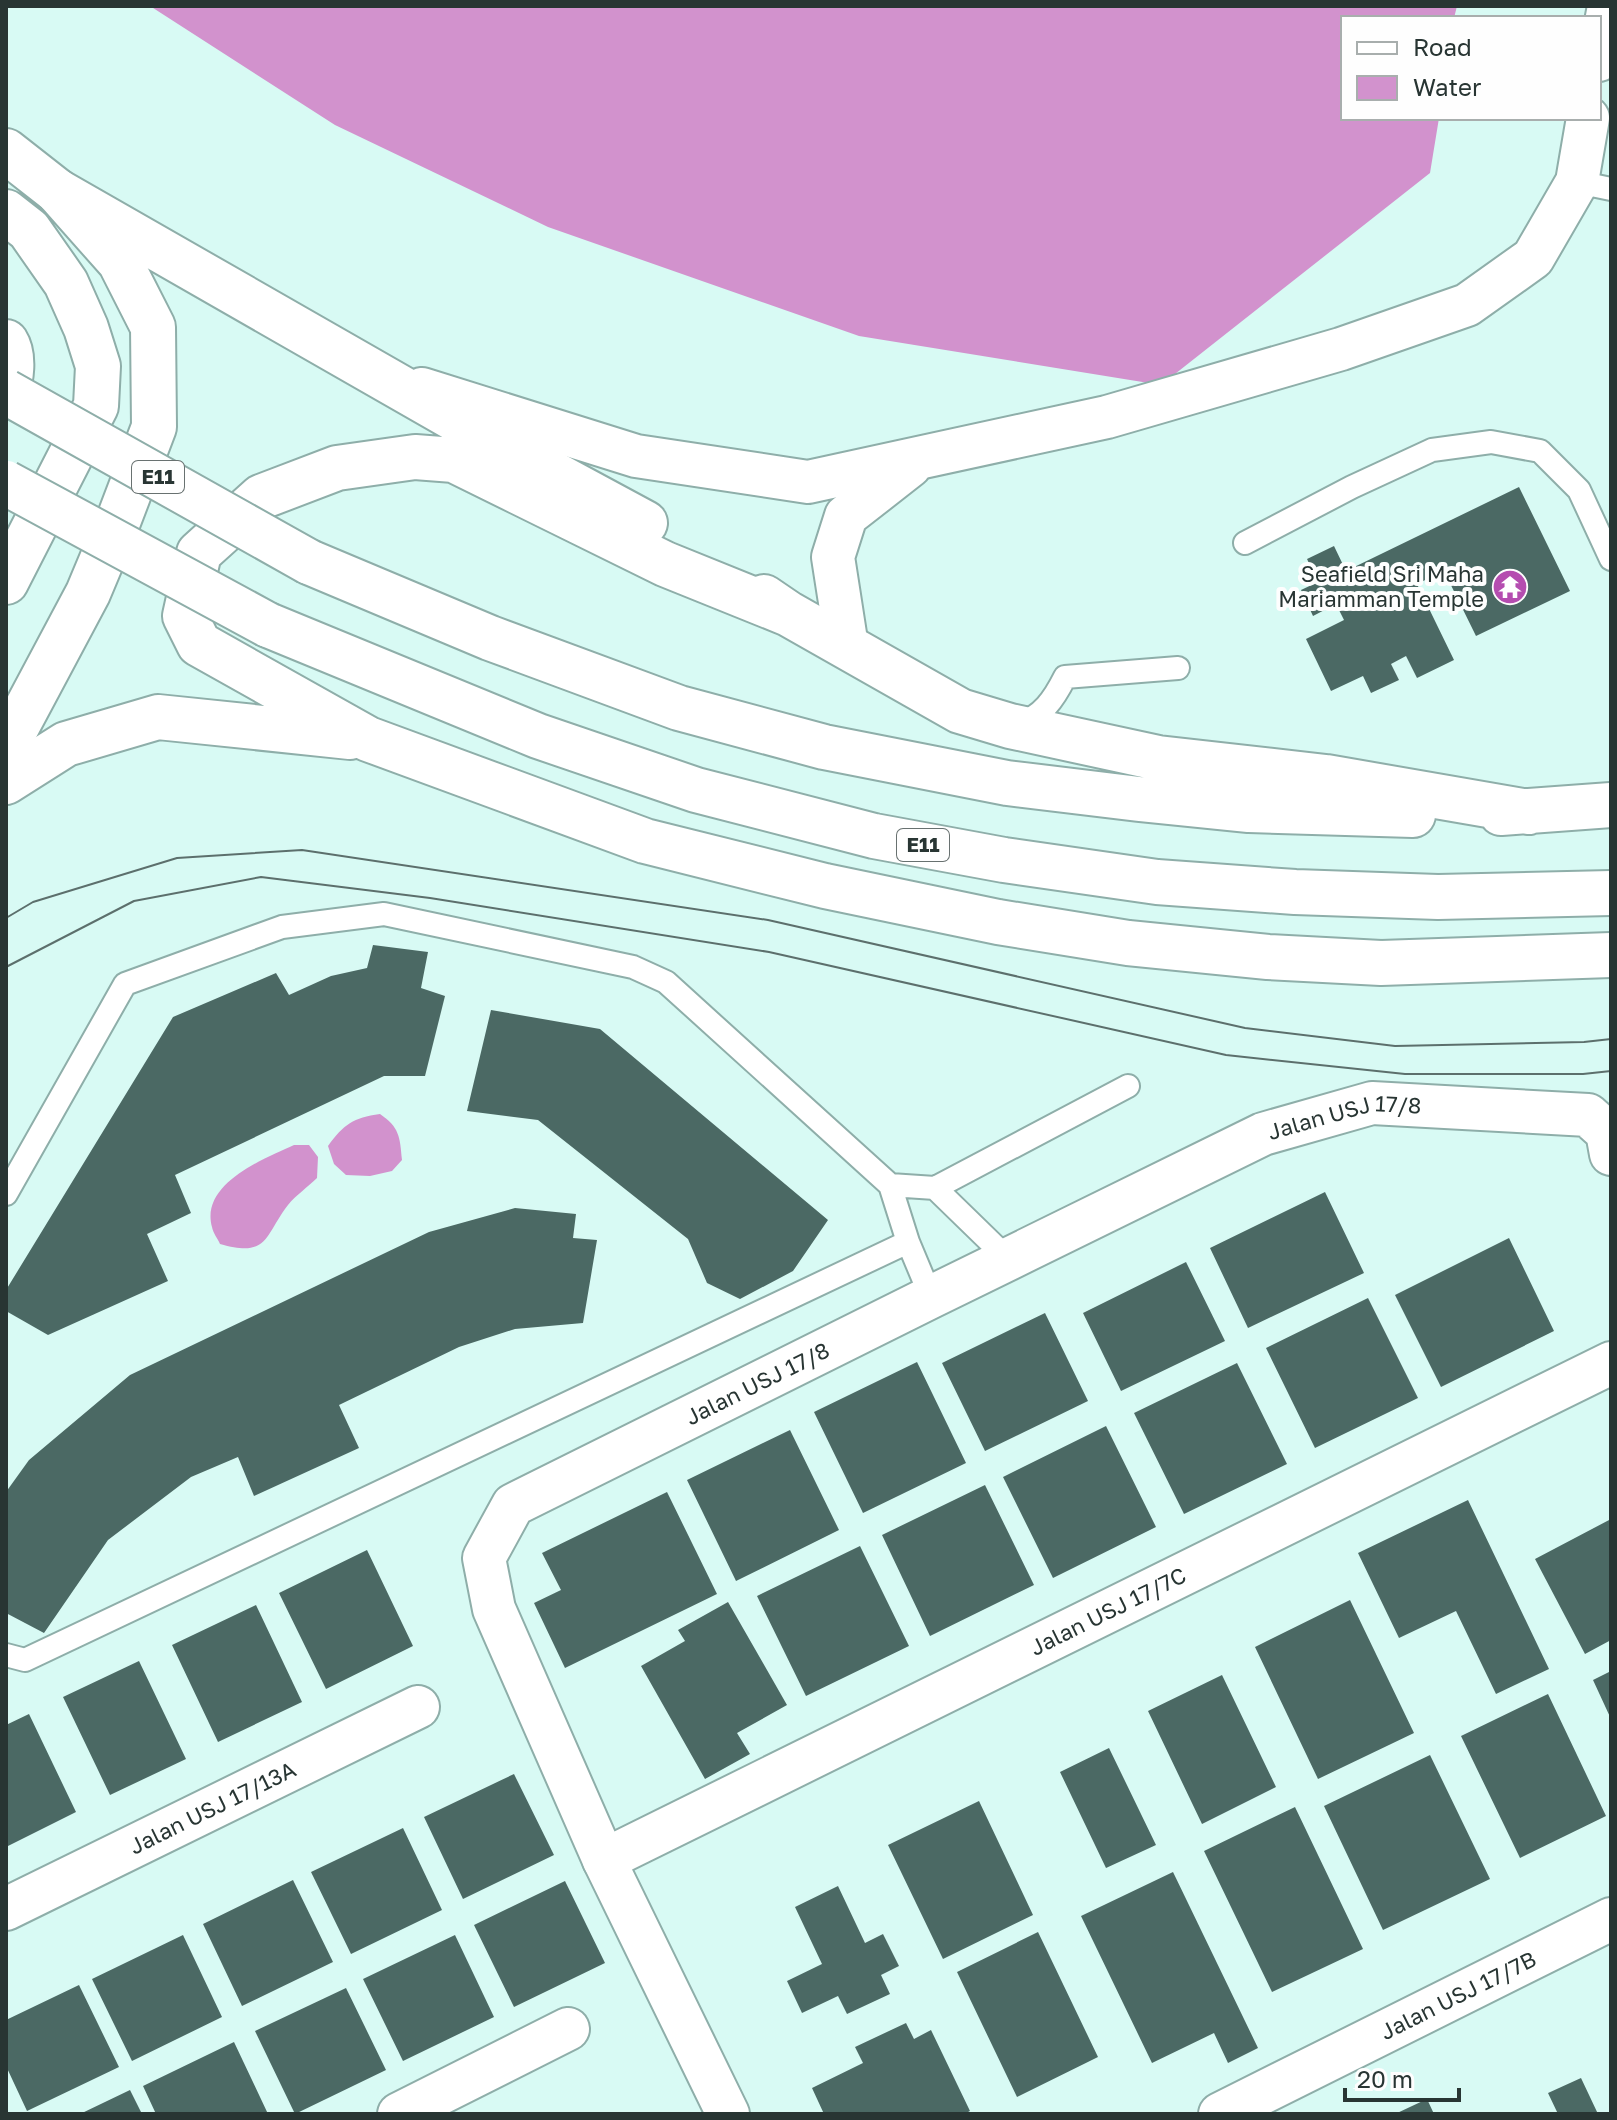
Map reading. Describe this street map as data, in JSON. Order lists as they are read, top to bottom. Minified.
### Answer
{"streets":{"main road":["E11"],"street":["Jalan USJ 17/8","Jalan USJ 17/7C","Jalan USJ 17/13A","Jalan USJ 17/7B"]},"crossings":[["Jalan USJ 17/8","Jalan USJ 17/7C"]],"places":{"temple":["Seafield Sri Maha Mariamman Temple"]},"legend":["Road","Water"],"scale_bar":"20 m"}
